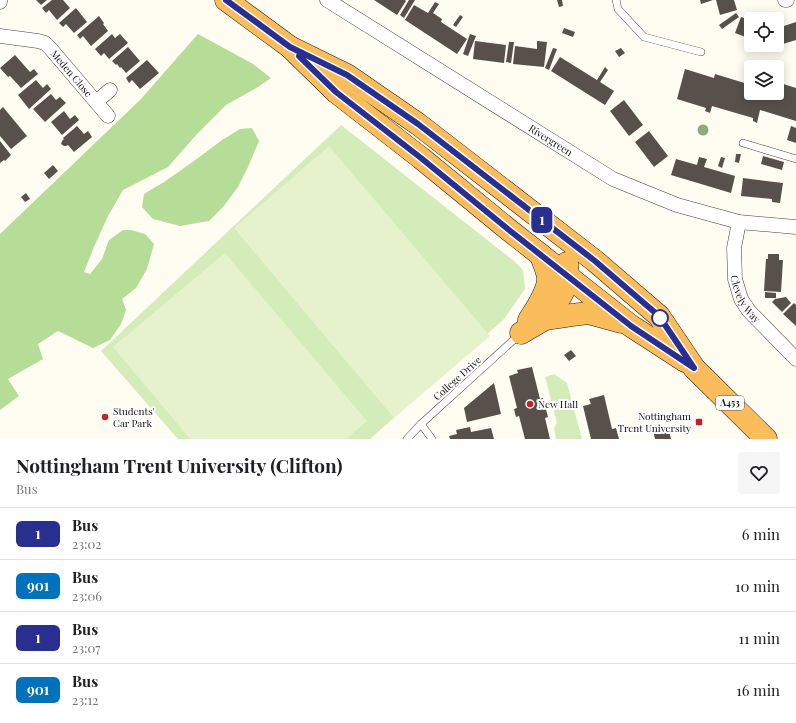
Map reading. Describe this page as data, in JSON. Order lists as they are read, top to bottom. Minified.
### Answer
{"streets":{"highway":["A453"],"street":["Meden Close","Rivergreen","Clevely Way"],"lane":["College Drive"]},"crossings":[["Rivergreen","Clevely Way"]],"places":{"other":["New Hall","Students' Car Park"],"transit":["Nottingham Trent University"]},"lines":["bus line 1"],"page":{"on_map":"1","heading":["Nottingham Trent University (Clifton)","Bus"],"list":[{"mark":"1","name":"Bus","note":"23:02","value":"6 min"},{"mark":"901","name":"Bus","note":"23:06","value":"10 min"},{"mark":"1","name":"Bus","note":"23:07","value":"11 min"},{"mark":"901","name":"Bus","note":"23:12","value":"16 min"}]}}
